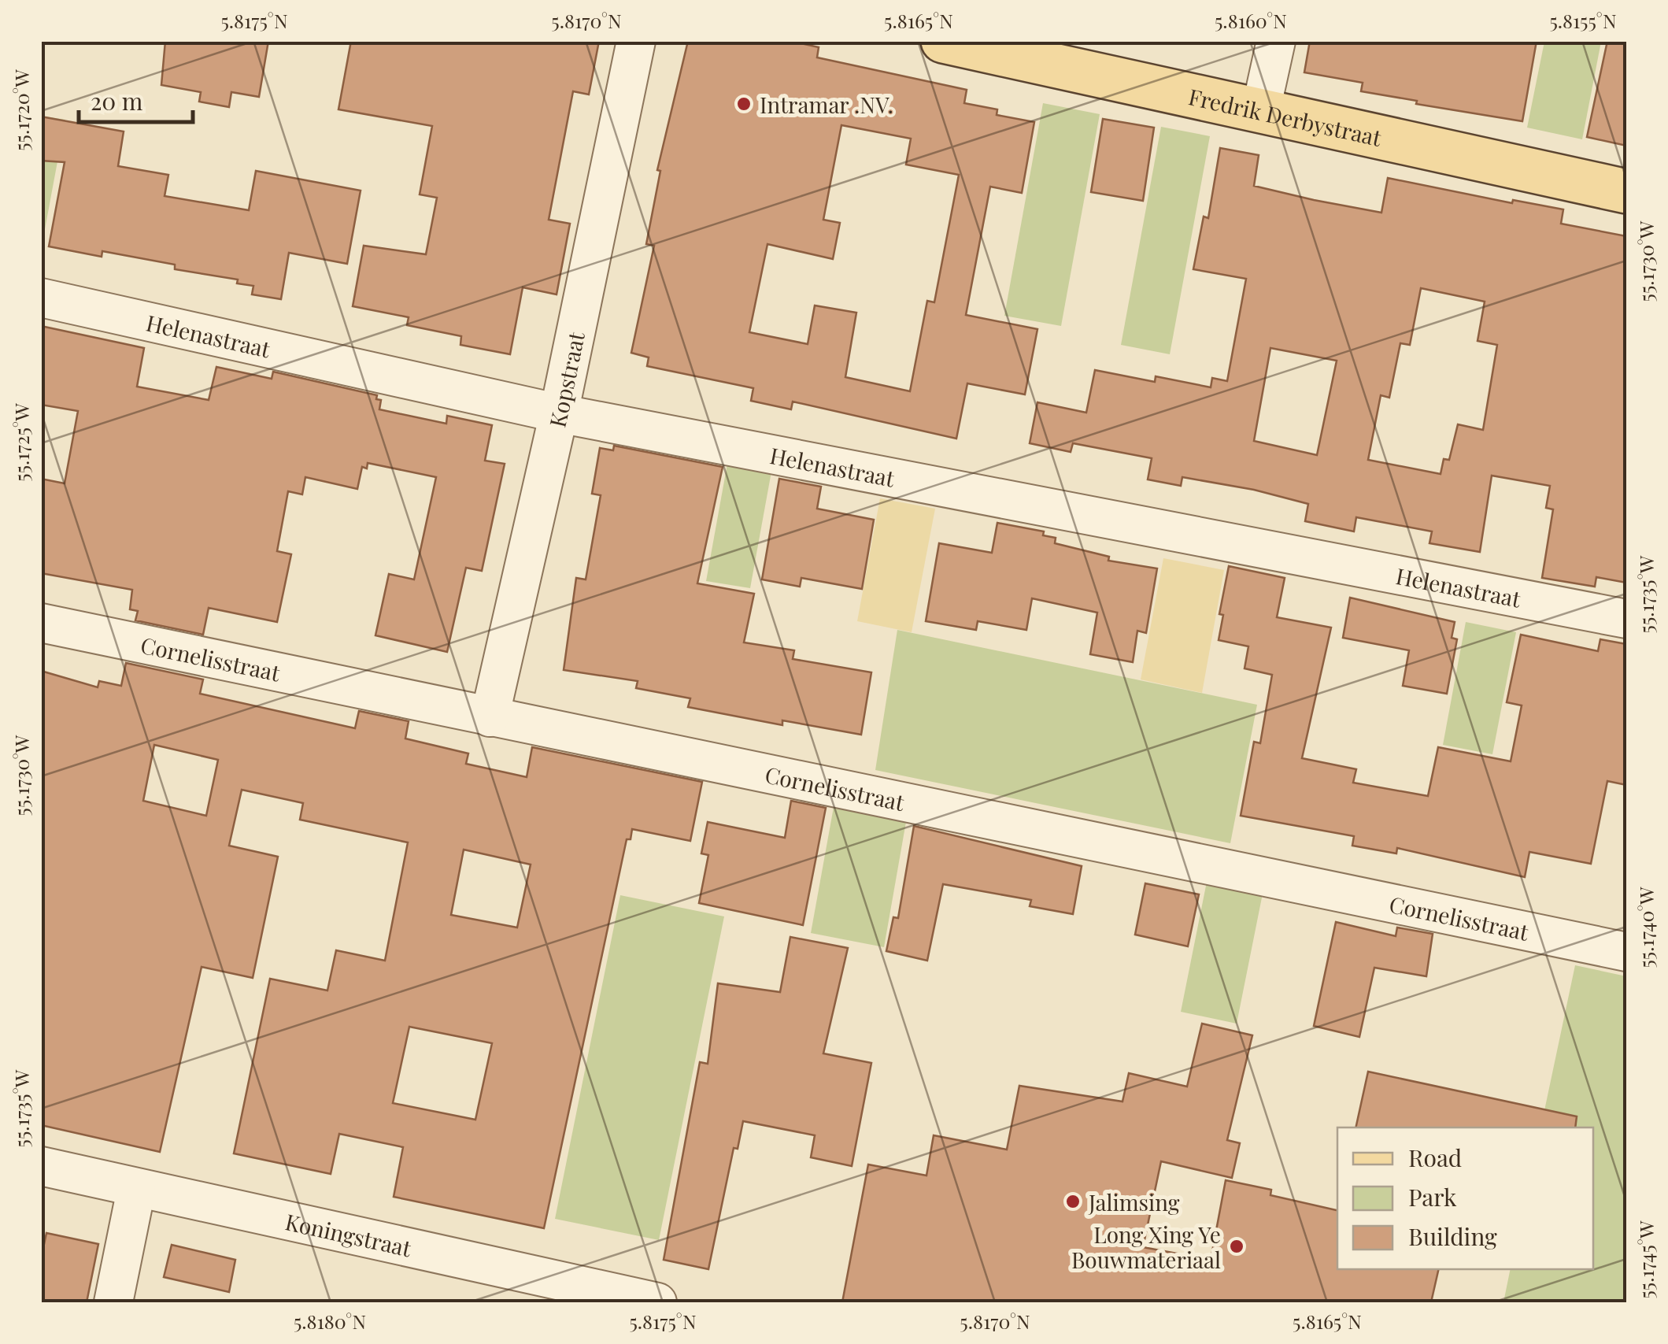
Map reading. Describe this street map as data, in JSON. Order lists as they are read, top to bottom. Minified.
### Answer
{"streets":{"main road":["Fredrik Derbystraat"],"street":["Helenastraat","Kopstraat","Cornelisstraat","Koningstraat"]},"crossings":[["Helenastraat","Kopstraat"],["Kopstraat","Cornelisstraat"]],"places":["Intramar .NV.","Jalimsing","Long Xing Ye Bouwmateriaal"],"legend":["Road","Park","Building"],"scale_bar":"20 m","coordinates":["5.8175°N","5.8170°N","5.8165°N","5.8160°N","5.8155°N","55.1720°W","55.1730°W","55.1725°W","55.1735°W","55.1740°W","55.1745°W","5.8180°N"]}
